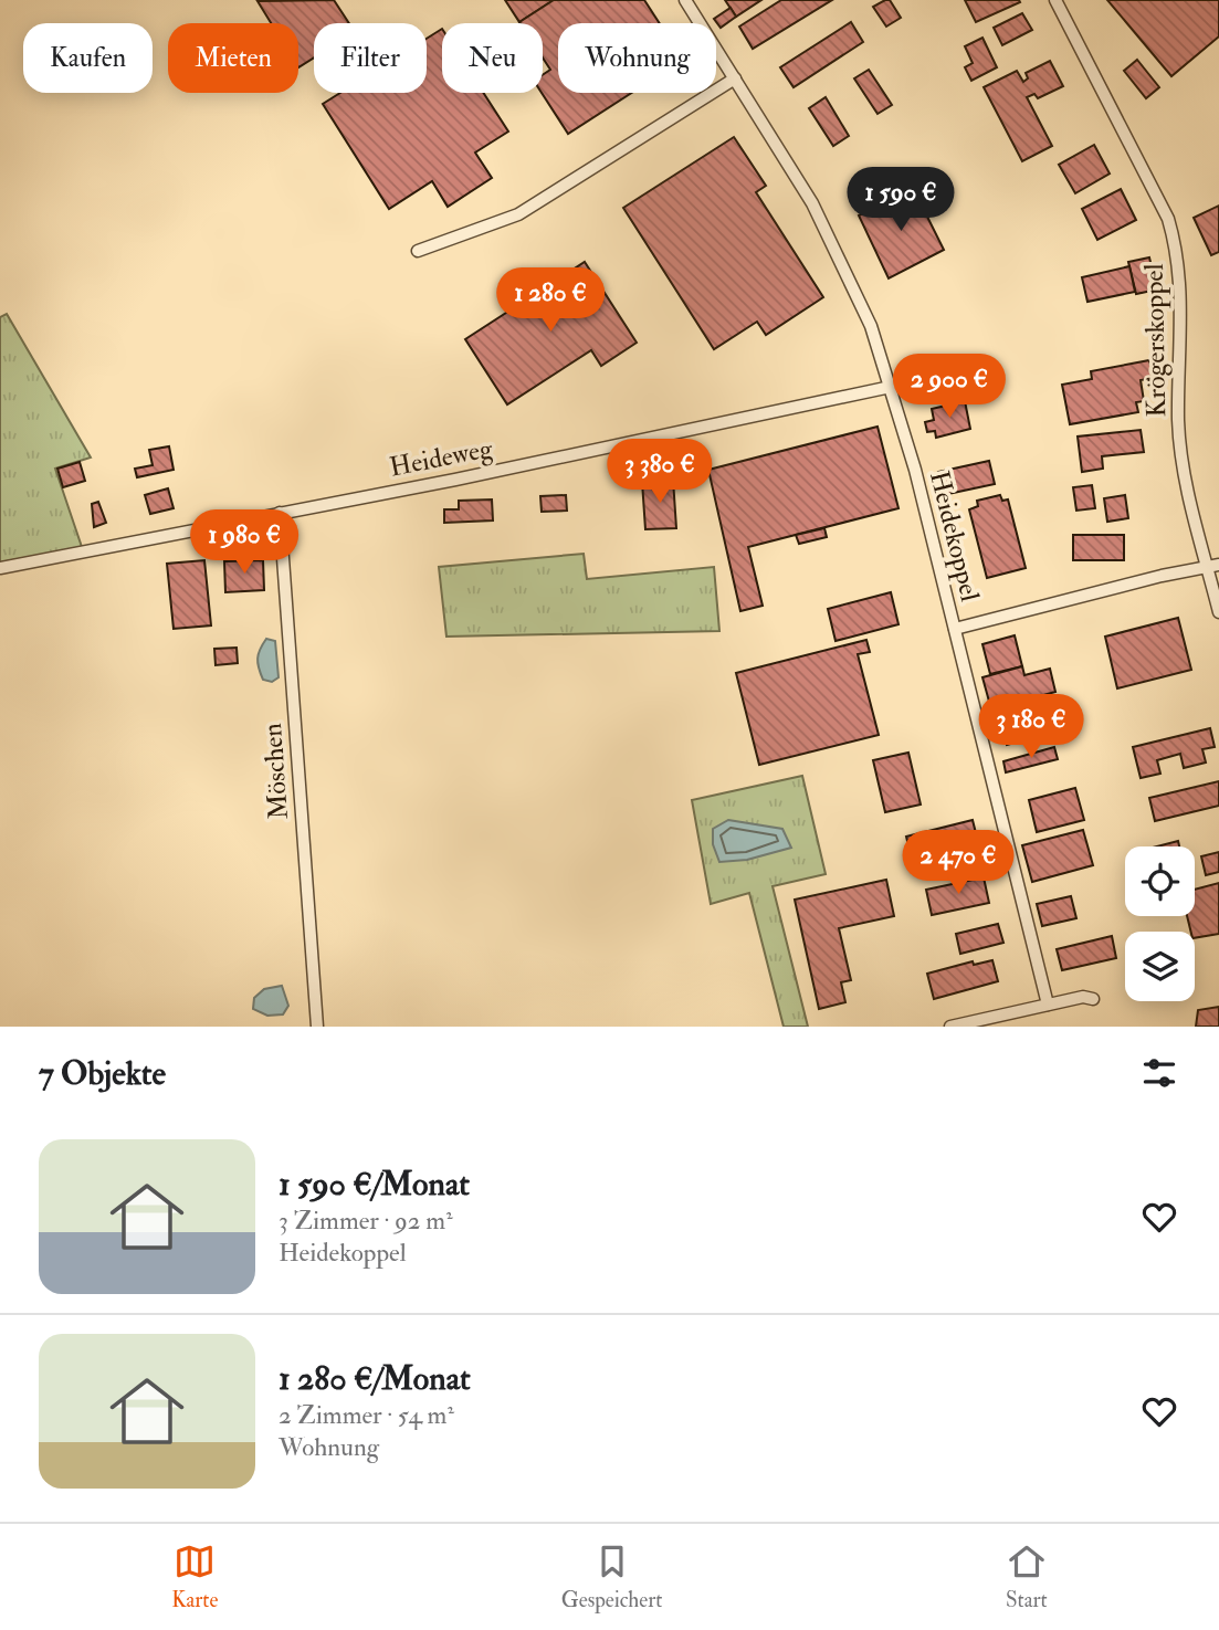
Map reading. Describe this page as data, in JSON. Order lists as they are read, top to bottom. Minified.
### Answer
{"streets":{"street":["Krögerskoppel","Heideweg","Heidekoppel","Möschen"]},"crossings":[["Heideweg","Heidekoppel"],["Heideweg","Möschen"]],"page":{"chip":["Kaufen","Mieten","Filter","Neu","Wohnung"],"price":["1 590 €","1 280 €","2 900 €","3 380 €","1 980 €","3 180 €","2 470 €"],"heading":"7 Objekte","list":[{"name":"1 590 €/Monat","note":"3 Zimmer · 92 m² · Heidekoppel"},{"name":"1 280 €/Monat","note":"2 Zimmer · 54 m² · Wohnung"}],"tabs":["Karte","Gespeichert","Start"]}}
